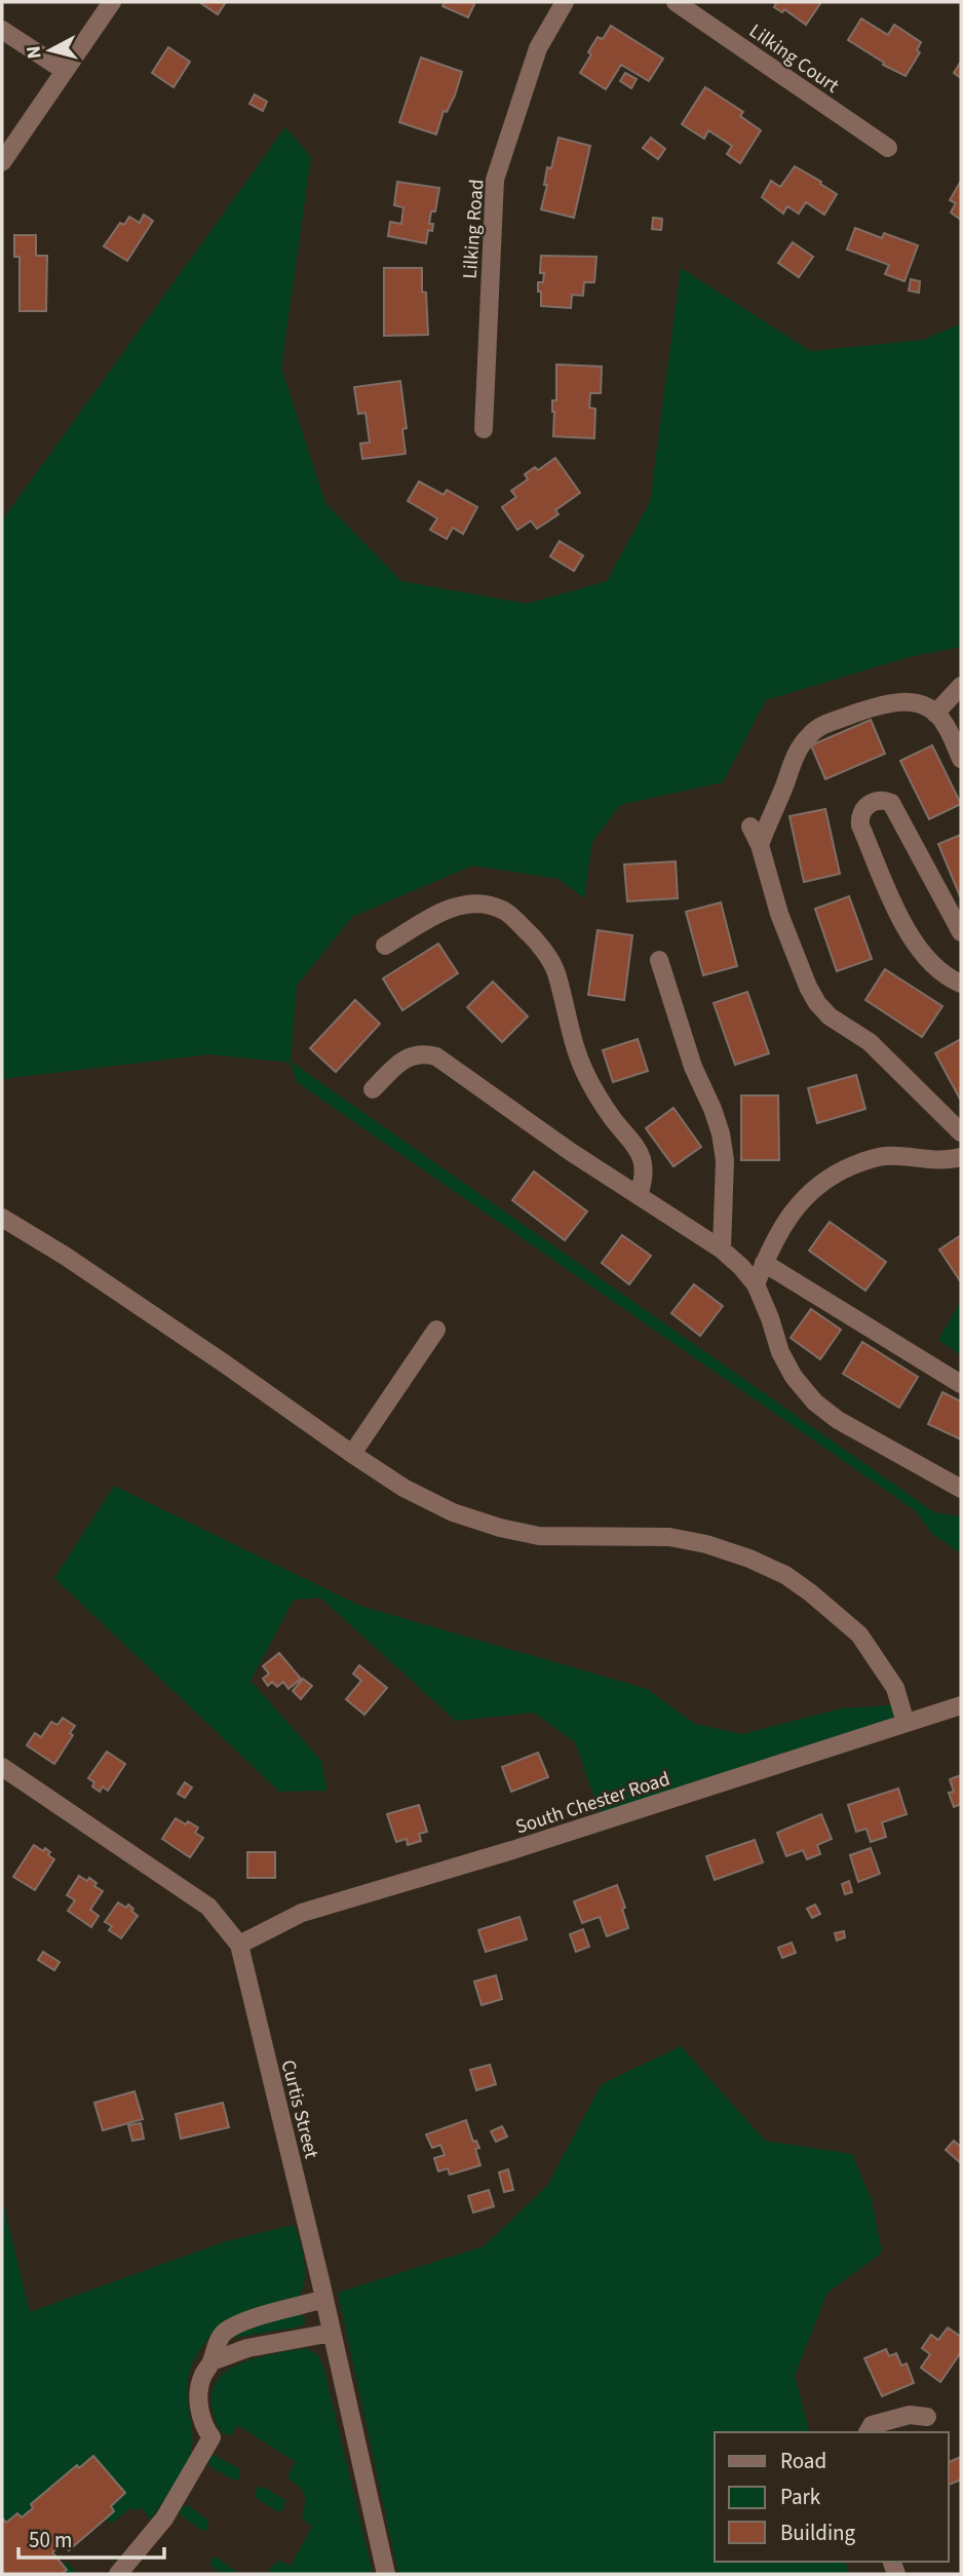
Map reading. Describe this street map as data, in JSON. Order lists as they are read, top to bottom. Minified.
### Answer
{"streets":{"street":["Lilking Court","Lilking Road","South Chester Road","Curtis Street"]},"crossings":[["South Chester Road","Curtis Street"]],"legend":["Road","Park","Building"],"scale_bar":"50 m","north":"left"}
